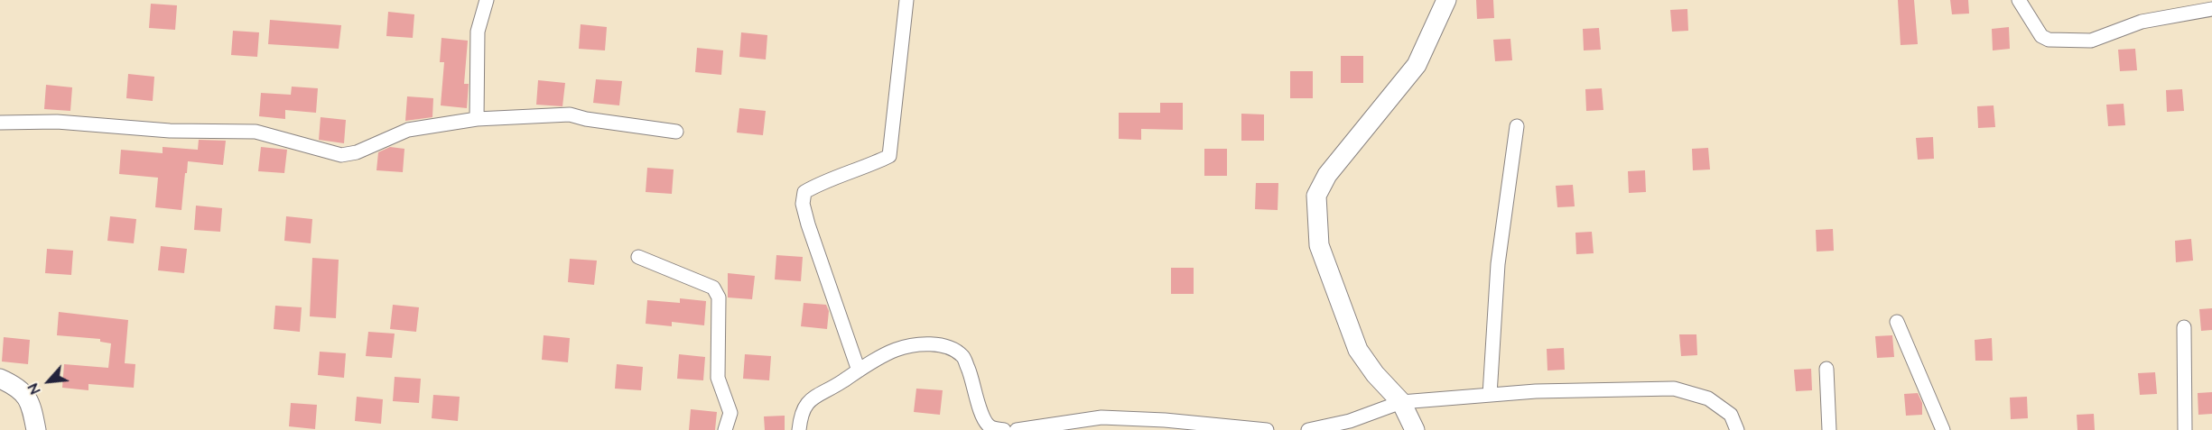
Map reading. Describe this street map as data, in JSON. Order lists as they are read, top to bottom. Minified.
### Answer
{"north":"bottom left"}
